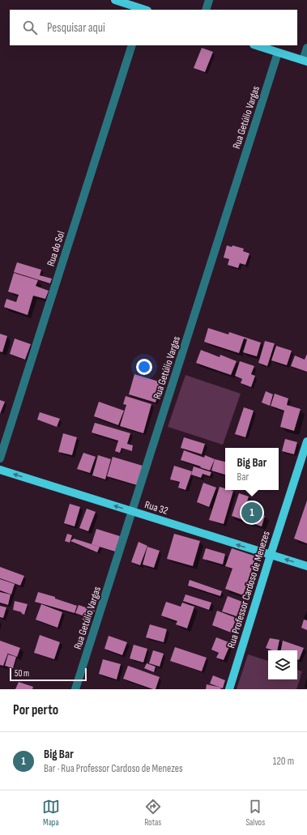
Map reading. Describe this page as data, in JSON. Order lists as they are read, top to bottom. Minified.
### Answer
{"streets":{"main road":["Rua 32","Rua Professor Cardoso de Menezes"],"street":["Rua Getúlio Vargas","Rua do Sol"]},"crossings":[["Rua Getúlio Vargas","Rua 32"],["Rua 32","Rua Professor Cardoso de Menezes"]],"one_way":["Rua 32"],"scale_bar":"50 m","page":{"search":"Pesquisar aqui","popup":["Big Bar","Bar"],"pins":"1","scale":"50 m","heading":"Por perto","list":[{"mark":"1","name":"Big Bar","note":"Bar · Rua Professor Cardoso de Menezes","value":"120 m"}],"nav":["Mapa","Rotas","Salvos"]}}
